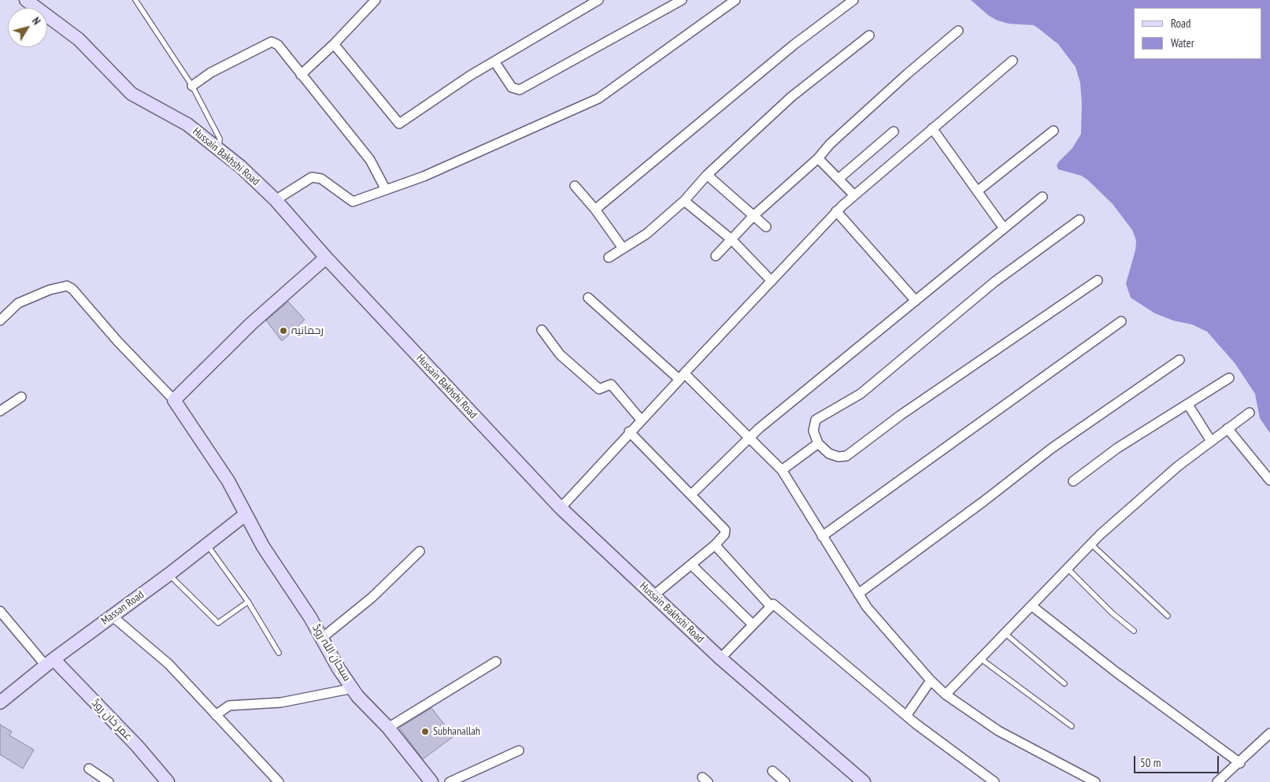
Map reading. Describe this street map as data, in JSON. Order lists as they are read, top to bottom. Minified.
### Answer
{"streets":{"street":["Hussain Bakhshi Road","Massan Road","سبحان اللہ روڈ","عمر خان روڈ"]},"crossings":[["Massan Road","سبحان اللہ روڈ"],["Massan Road","عمر خان روڈ"]],"places":["رحمانیہ","Subhanallah"],"legend":["Road","Water"],"scale_bar":"50 m","north":"top right"}
